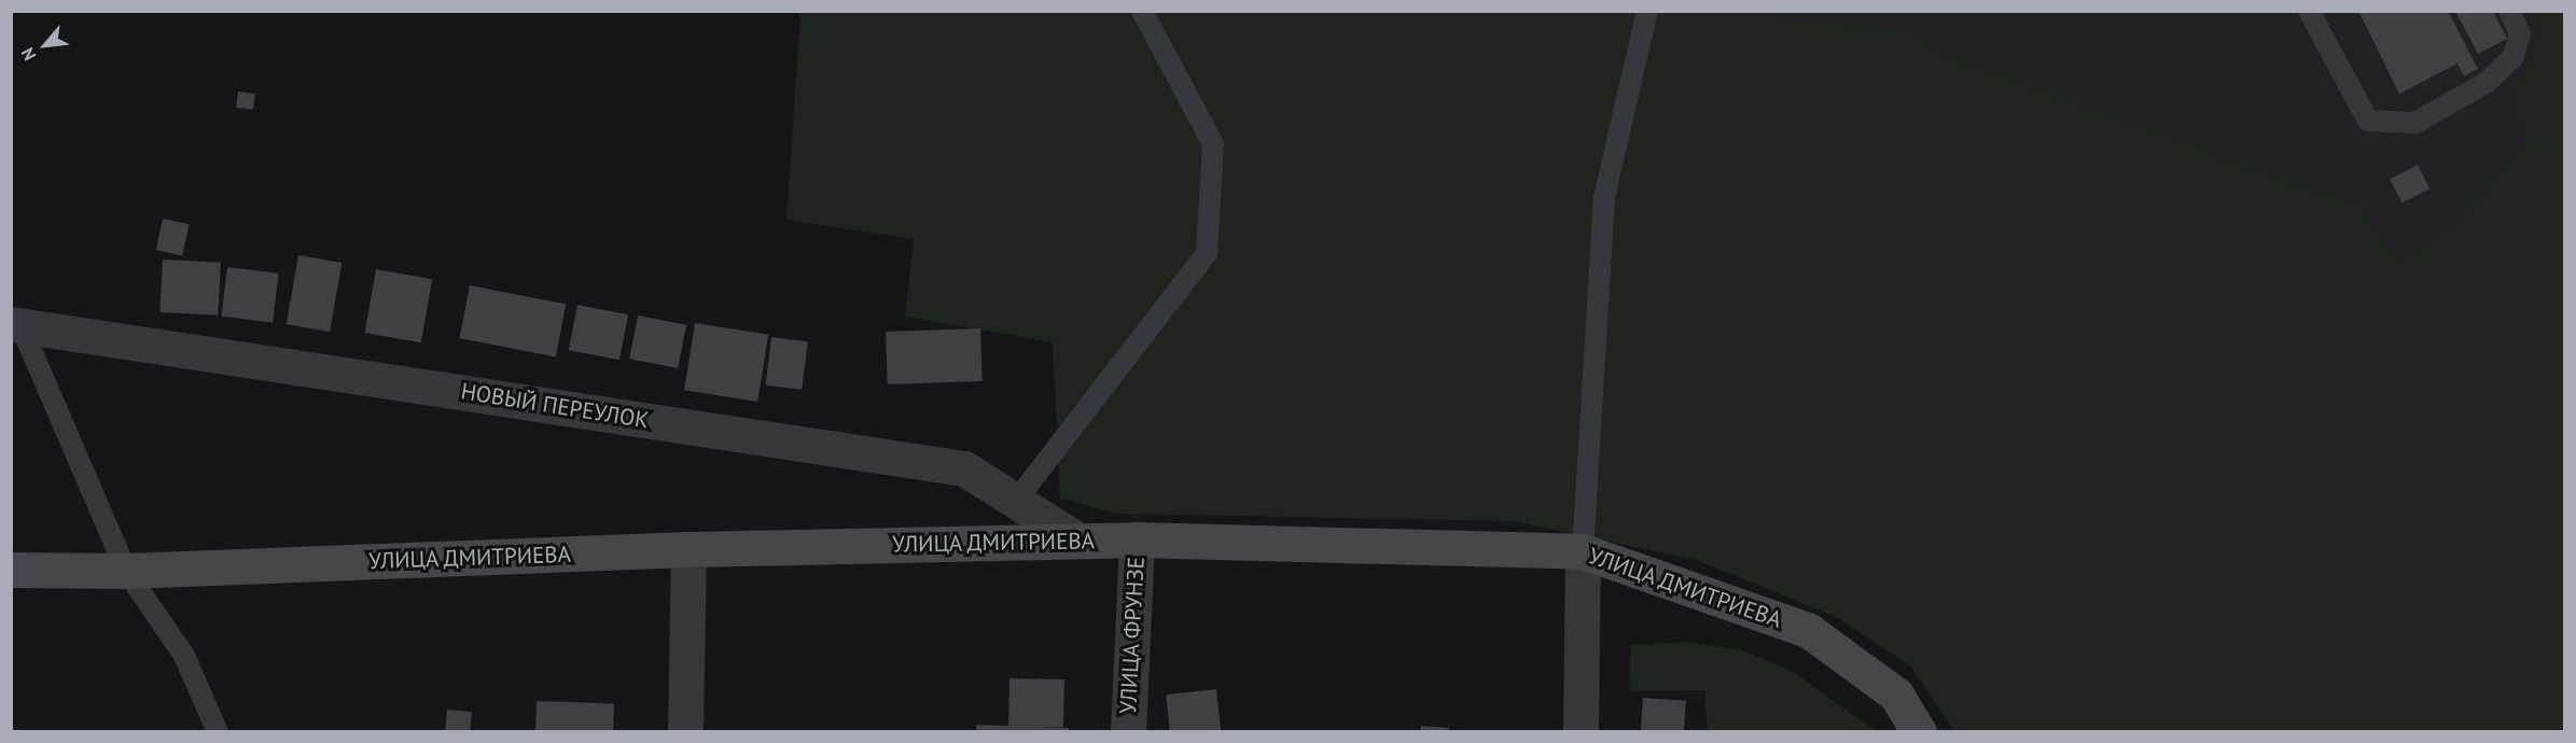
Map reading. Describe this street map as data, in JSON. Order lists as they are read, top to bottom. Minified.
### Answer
{"streets":{"street":["НОВЫЙ ПЕРЕУЛОК","УЛИЦА ДМИТРИЕВА","УЛИЦА ФРУНЗЕ"]},"crossings":[["НОВЫЙ ПЕРЕУЛОК","УЛИЦА ДМИТРИЕВА"],["УЛИЦА ДМИТРИЕВА","УЛИЦА ФРУНЗЕ"]],"north":"bottom left"}
